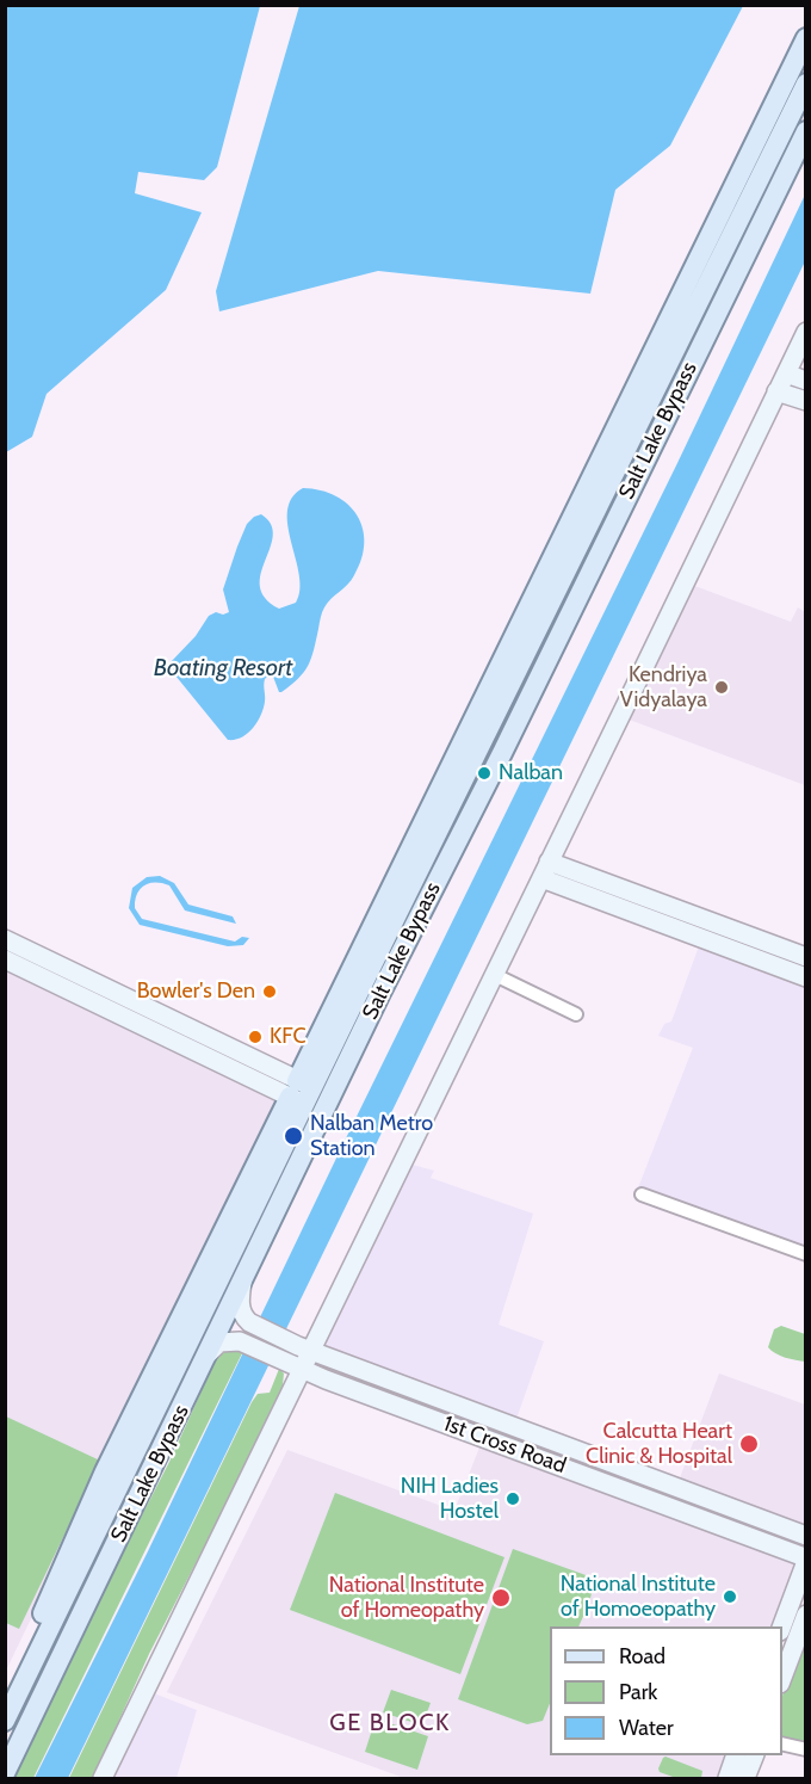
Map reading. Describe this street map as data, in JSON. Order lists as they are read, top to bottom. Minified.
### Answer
{"streets":{"main road":["Salt Lake Bypass"],"street":["1st Cross Road"]},"crossings":[["Salt Lake Bypass","1st Cross Road"]],"districts":["GE BLOCK"],"water":["Boating Resort"],"places":["Kendriya Vidyalaya","Nalban","Bowler's Den","KFC","Nalban Metro Station","Calcutta Heart Clinic & Hospital","NIH Ladies Hostel","National Institute of Homoeopathy","National Institute of Homeopathy"],"legend":["Road","Park","Water"]}
